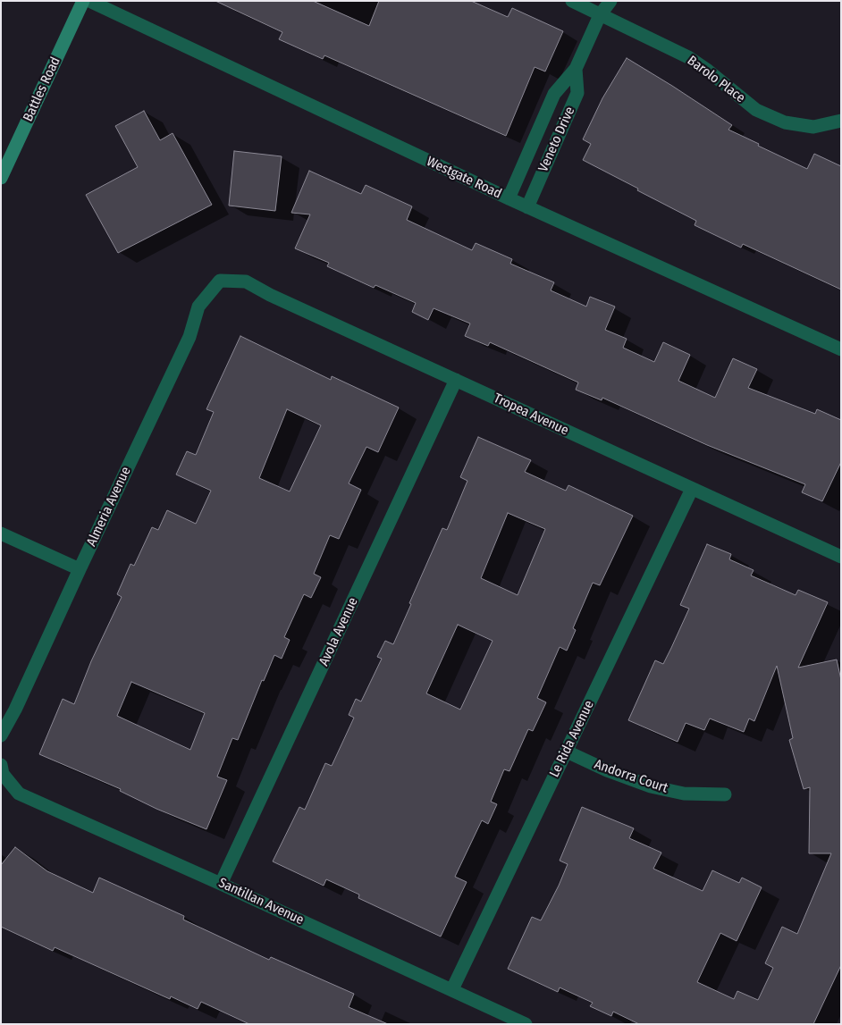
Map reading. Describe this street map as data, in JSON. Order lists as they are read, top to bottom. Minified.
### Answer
{"streets":{"street":["Barolo Place","Battles Road","Veneto Drive","Westgate Road","Tropea Avenue","Almeria Avenue","Avola Avenue","Le Rida Avenue","Andorra Court","Santillan Avenue"]},"crossings":[["Barolo Place","Veneto Drive"],["Veneto Drive","Westgate Road"],["Tropea Avenue","Almeria Avenue"],["Tropea Avenue","Avola Avenue"],["Tropea Avenue","Le Rida Avenue"],["Avola Avenue","Santillan Avenue"],["Le Rida Avenue","Andorra Court"],["Le Rida Avenue","Santillan Avenue"]]}
